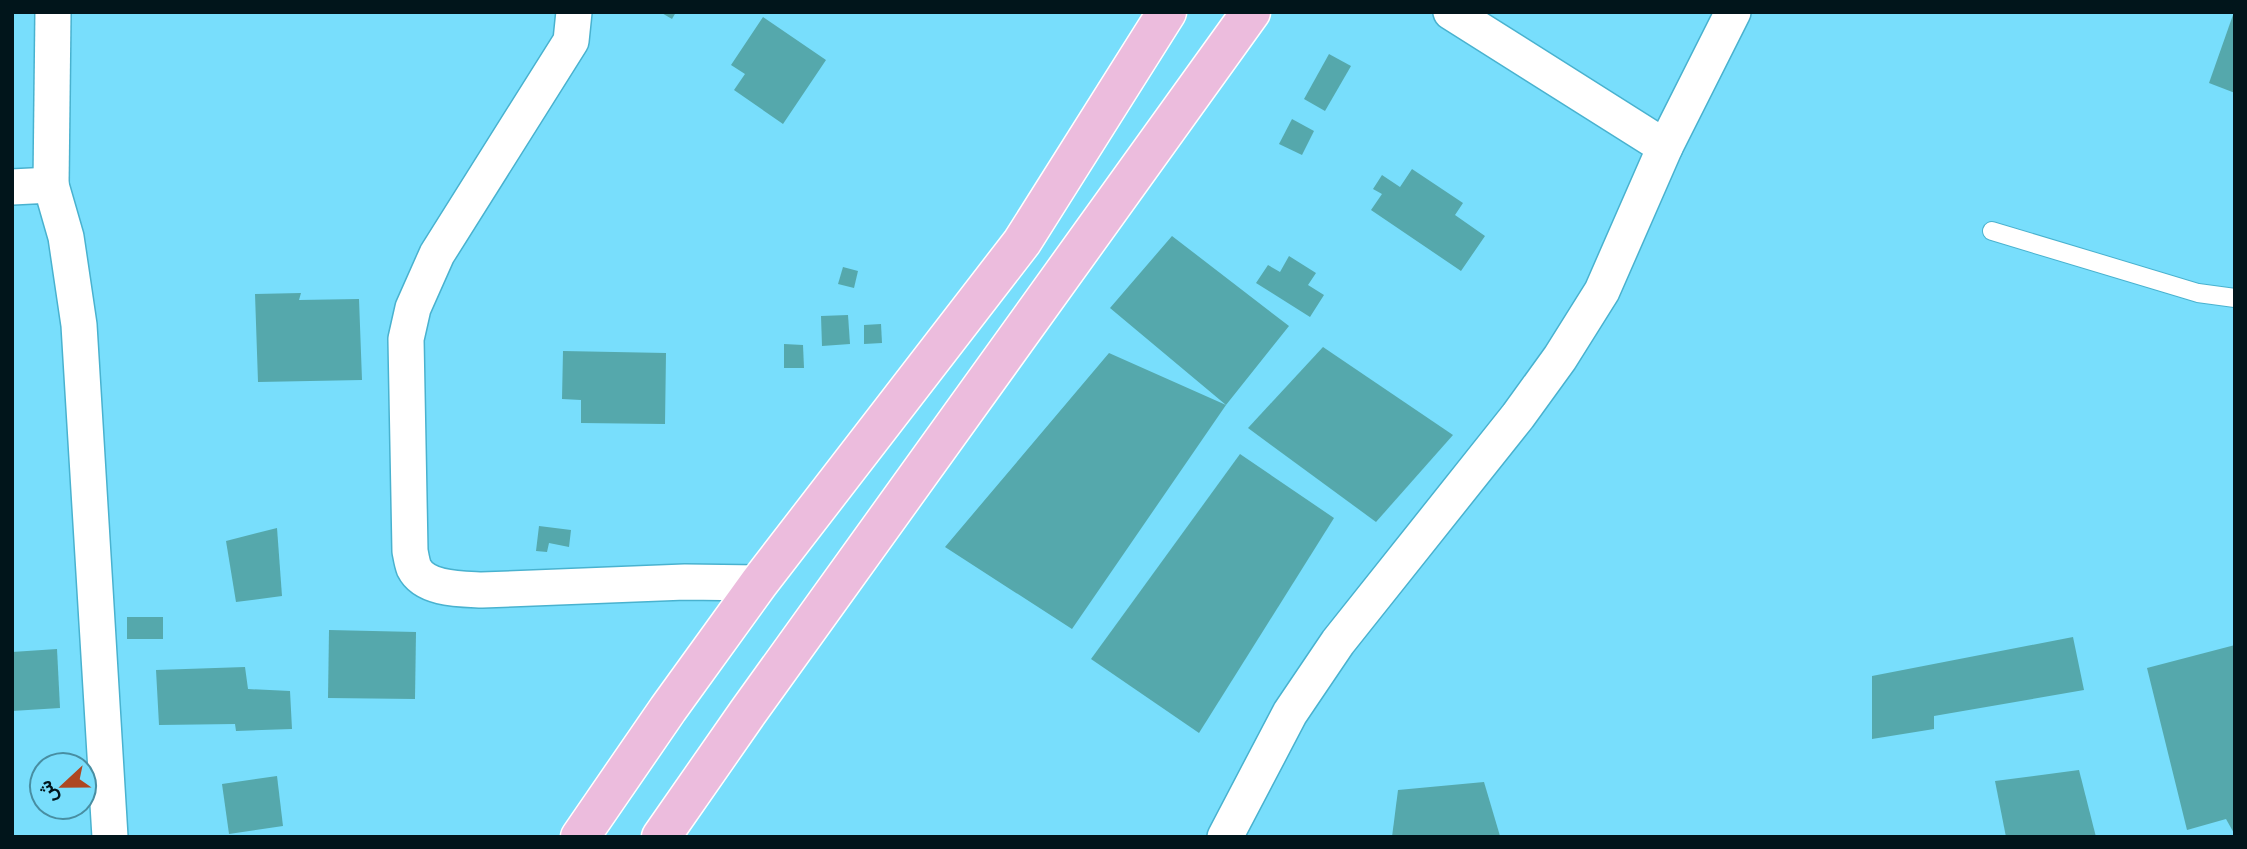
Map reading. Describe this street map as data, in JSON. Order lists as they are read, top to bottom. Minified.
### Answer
{"north":"left"}
